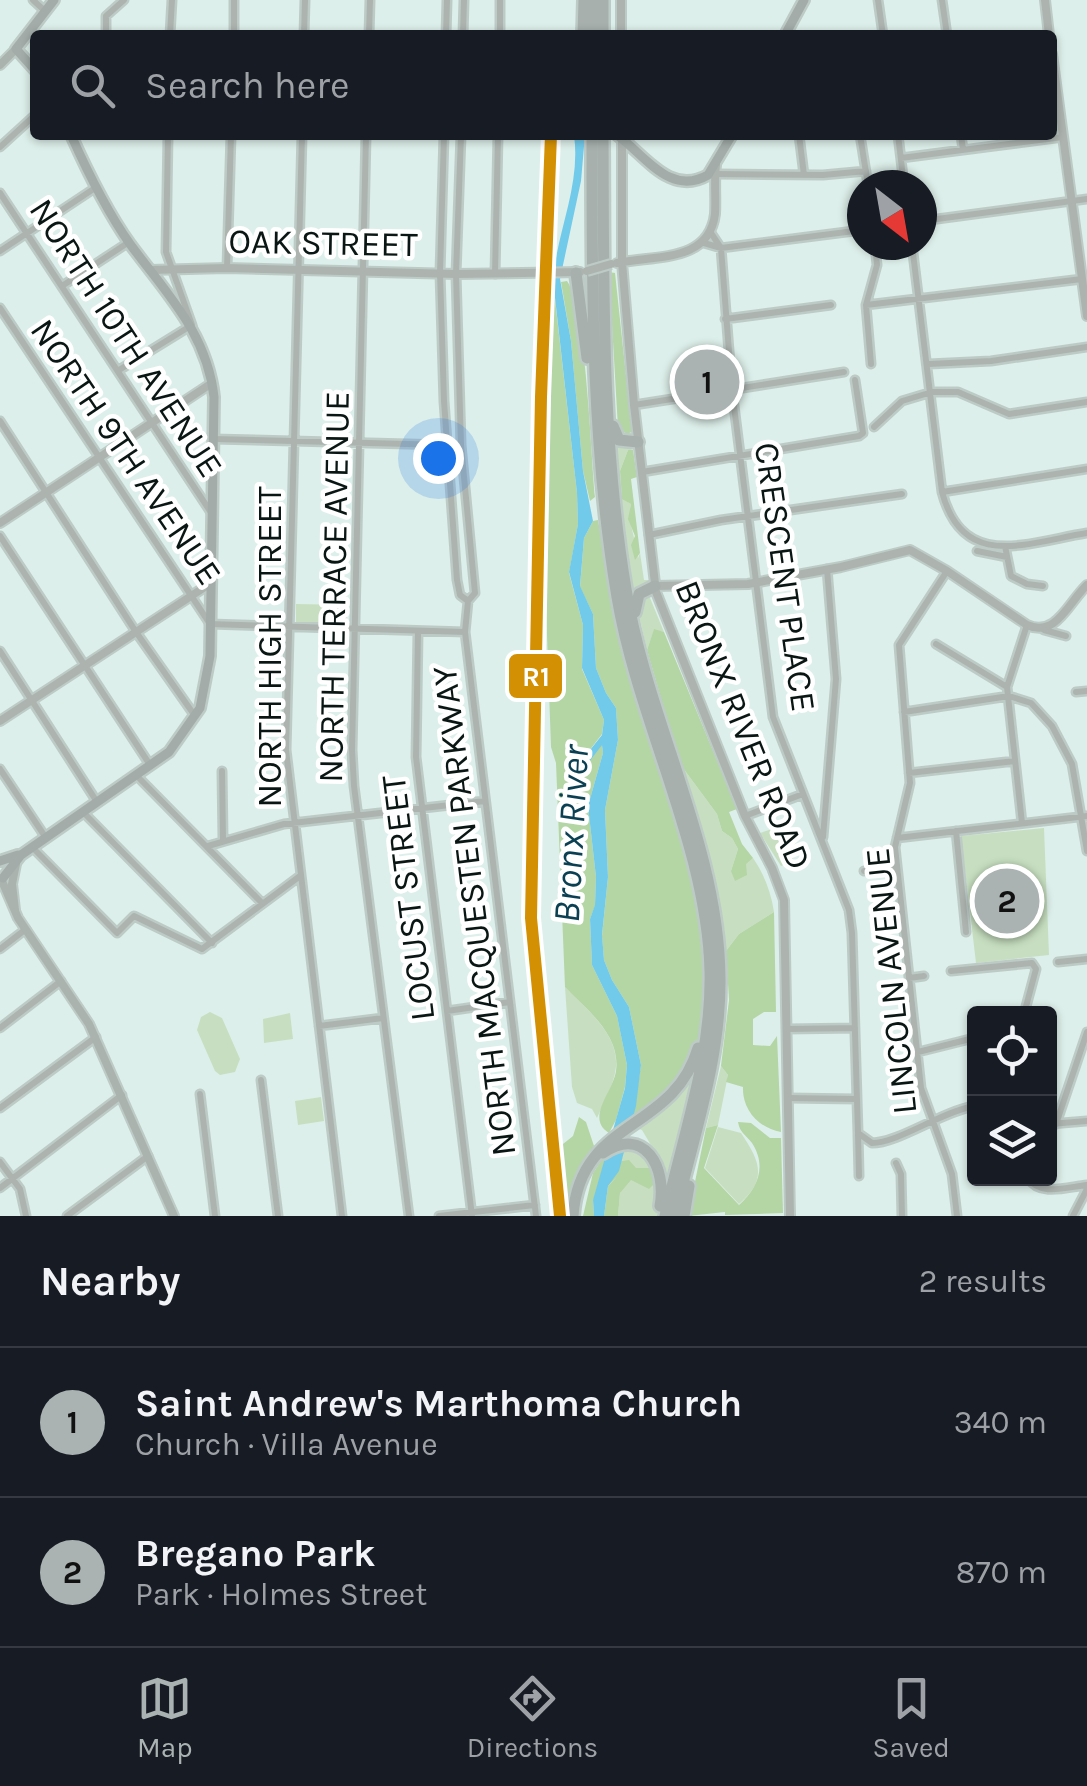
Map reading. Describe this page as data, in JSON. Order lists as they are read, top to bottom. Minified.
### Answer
{"streets":{"street":["OAK STREET","NORTH 10TH AVENUE","NORTH 9TH AVENUE","CRESCENT PLACE","NORTH TERRACE AVENUE","NORTH HIGH STREET","BRONX RIVER ROAD","LOCUST STREET","NORTH MACQUESTEN PARKWAY","LINCOLN AVENUE"]},"crossings":[["OAK STREET","NORTH TERRACE AVENUE"],["OAK STREET","NORTH HIGH STREET"],["OAK STREET","BRONX RIVER ROAD"],["OAK STREET","NORTH MACQUESTEN PARKWAY"]],"water":["Bronx River"],"lines":["transit line R1"],"north":"bottom right","page":{"search":"Search here","pins":["1","2"],"heading":["Nearby","2 results"],"list":[{"mark":"1","name":"Saint Andrew's Marthoma Church","note":"Church · Villa Avenue","value":"340 m"},{"mark":"2","name":"Bregano Park","note":"Park · Holmes Street","value":"870 m"}],"nav":["Map","Directions","Saved"]}}
